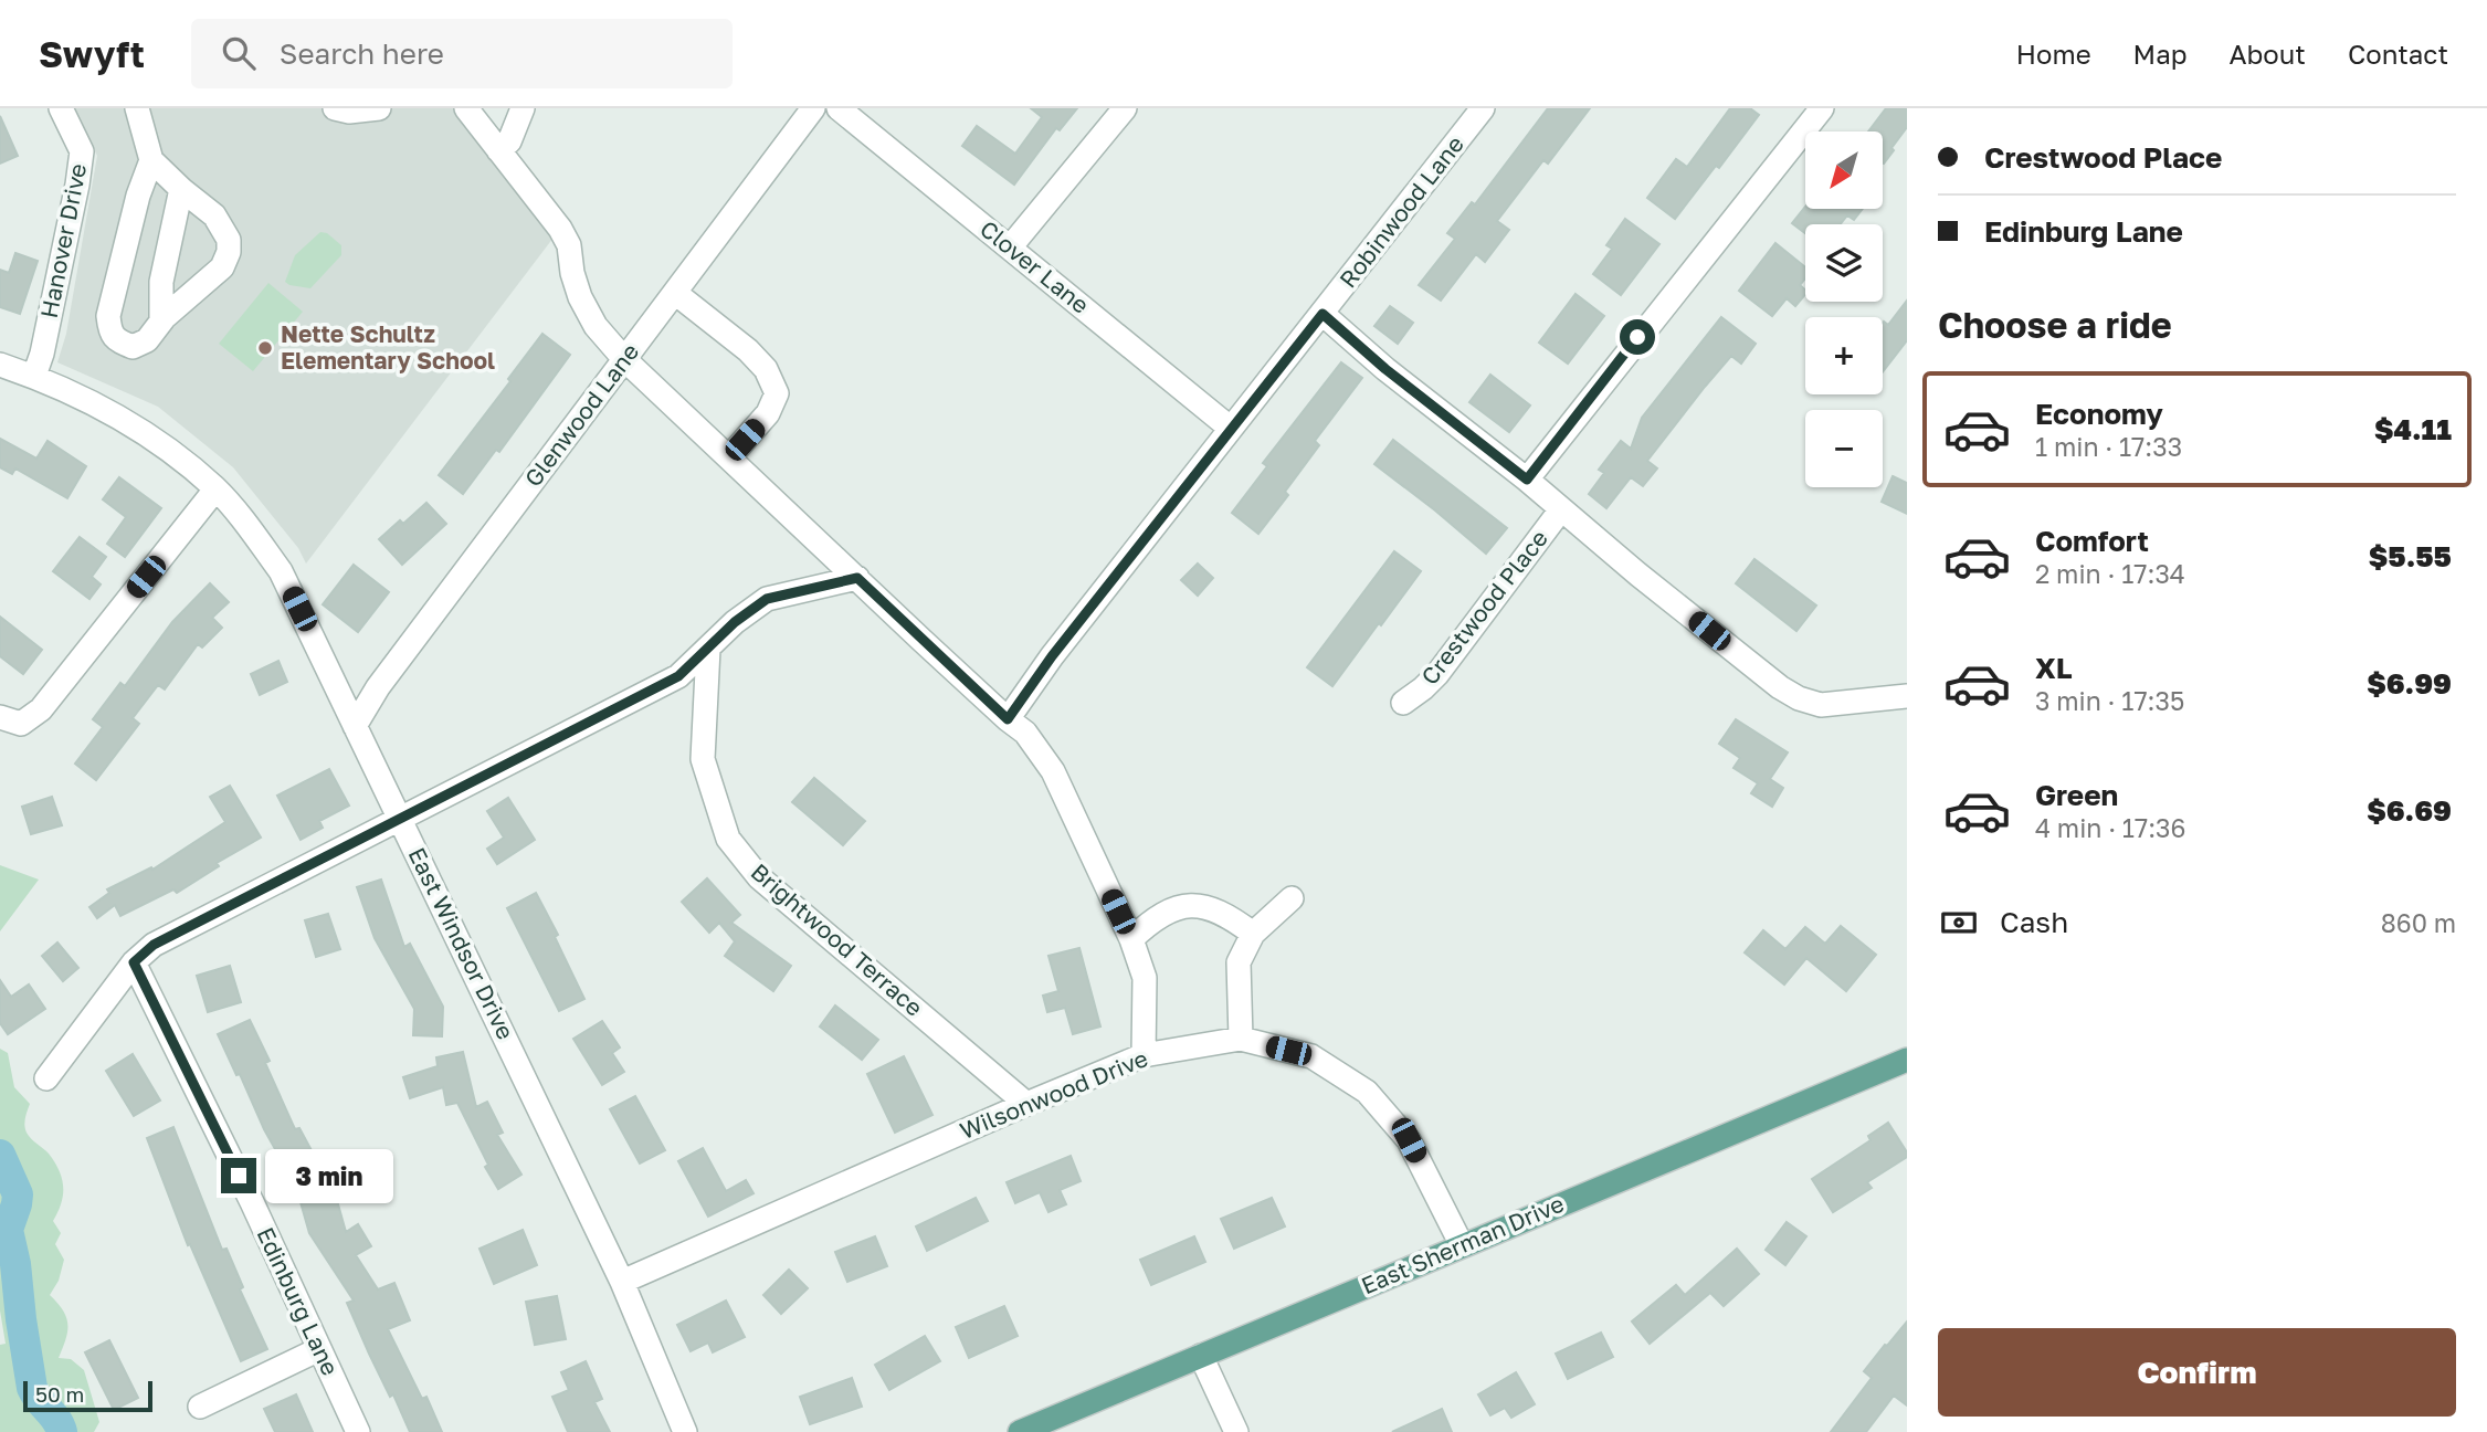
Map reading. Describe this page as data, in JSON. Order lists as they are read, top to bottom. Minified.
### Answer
{"streets":{"main road":["East Sherman Drive"],"street":["Robinwood Lane","Hanover Drive","Clover Lane","Glenwood Lane","Crestwood Place","Brightwood Terrace","East Windsor Drive","Wilsonwood Drive","Edinburg Lane"]},"crossings":[["Robinwood Lane","Clover Lane"],["Hanover Drive","East Windsor Drive"],["Glenwood Lane","East Windsor Drive"],["Brightwood Terrace","Wilsonwood Drive"],["East Windsor Drive","Wilsonwood Drive"],["Wilsonwood Drive","East Sherman Drive"]],"places":["Nette Schultz Elementary School"],"scale_bar":"50 m","north":"bottom left","page":{"header":"Swyft","search":"Search here","nav":["Home","Map","About","Contact"],"banner":["Crestwood Place","Edinburg Lane"],"map_buttons":["+","−"],"heading":"Choose a ride","list":[{"name":"Economy","note":"1 min · 17:33","value":"$4.11"},{"name":"Comfort","note":"2 min · 17:34","value":"$5.55"},{"name":"XL","note":"3 min · 17:35","value":"$6.99"},{"name":"Green","note":"4 min · 17:36","value":"$6.69"}],"pay":["Cash","860 m"],"bubble":"3 min","buttons":"Confirm","scale":"50 m"}}
